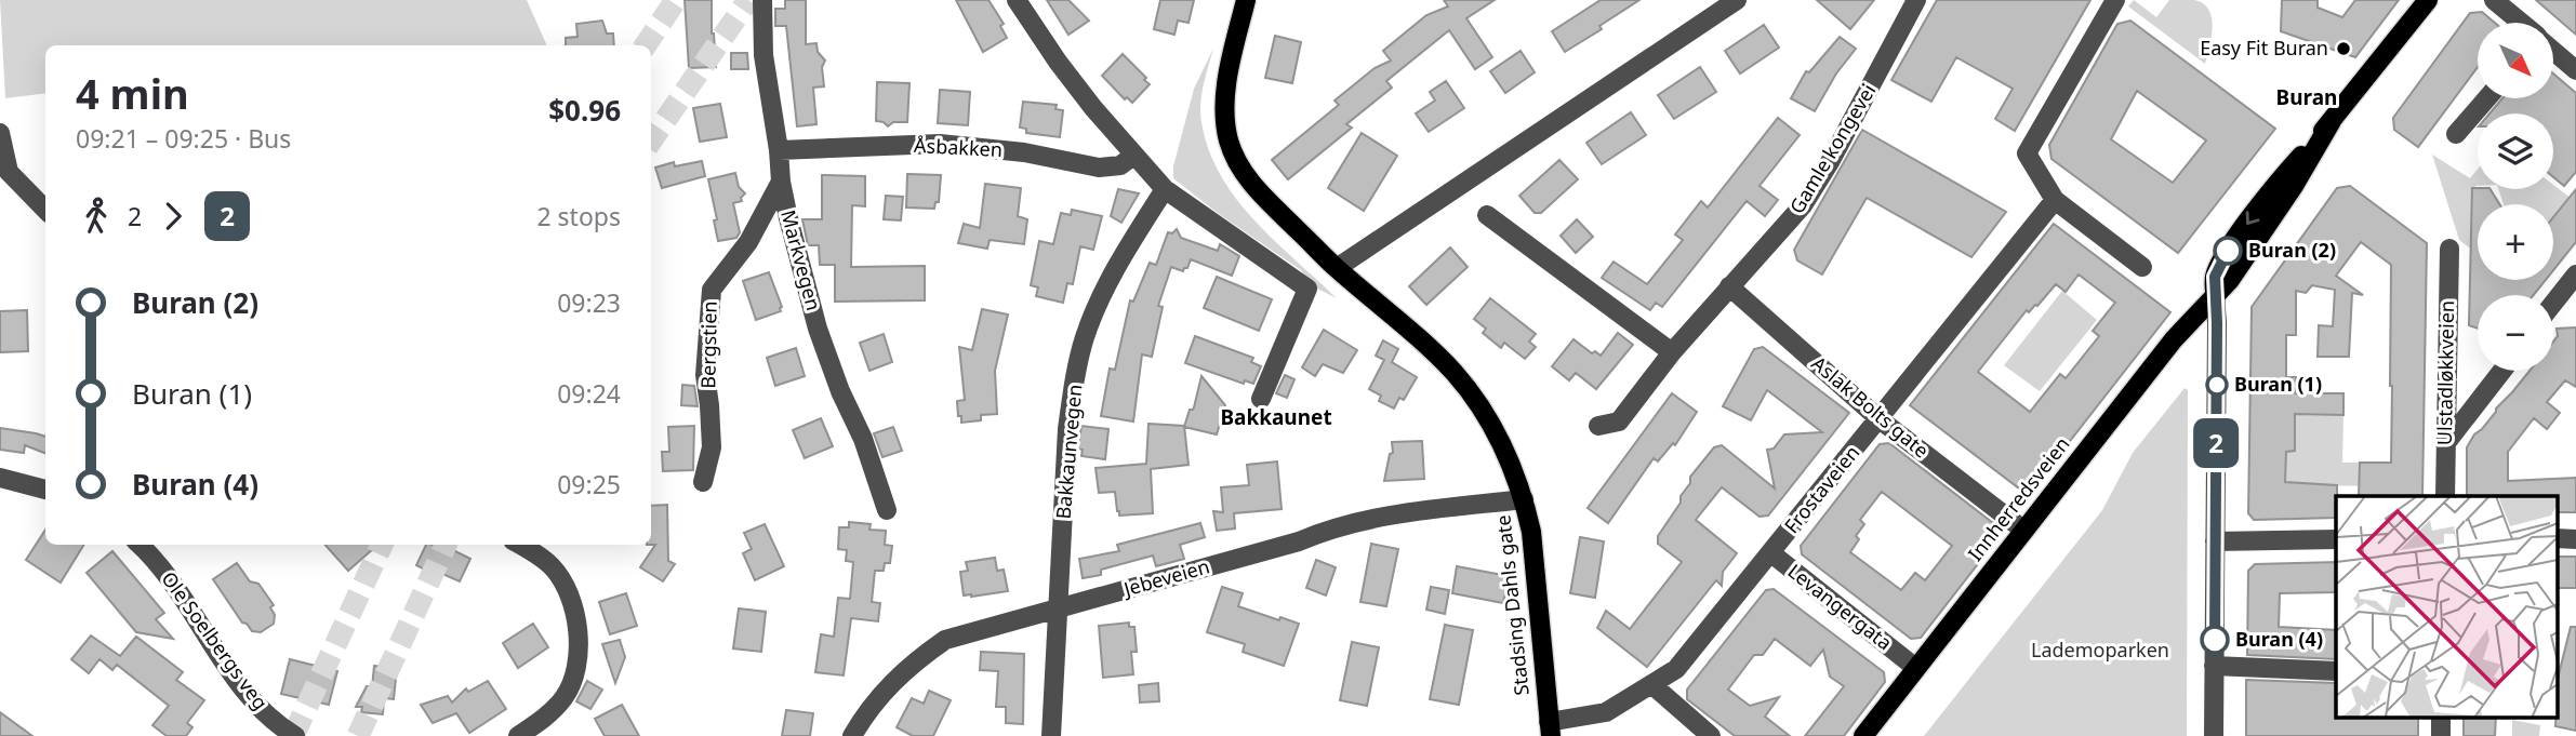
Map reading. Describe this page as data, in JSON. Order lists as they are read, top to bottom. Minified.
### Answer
{"streets":{"main road":["Innherredsveien","Stadsing Dahls gate"],"street":["Åsbakken","Gamle kongevei","Markvegen","Bergstien","Ulstadløkkveien","Aslak Bolts gate","Bakkaunvegen","Frostaveien","Jebeveien","Levangergata","Ole Soelbergs veg"]},"crossings":[["Åsbakken","Markvegen"],["Gamle kongevei","Aslak Bolts gate"],["Markvegen","Bergstien"],["Aslak Bolts gate","Frostaveien"],["Bakkaunvegen","Jebeveien"],["Frostaveien","Stadsing Dahls gate"],["Frostaveien","Levangergata"],["Jebeveien","Stadsing Dahls gate"]],"districts":["Buran","Bakkaunet"],"parks":["Lademoparken"],"places":["Easy Fit Buran","Buran (2)","Buran (1)","Buran (4)"],"lines":["bus line 2"],"north":"bottom right","page":{"on_map":"2","map_buttons":["+","−"],"heading":["4 min","09:21 – 09:25 · Bus","$0.96"],"legs":["2","2","2 stops"],"list":[{"name":"Buran (2)","value":"09:23"},{"name":"Buran (1)","value":"09:24"},{"name":"Buran (4)","value":"09:25"}]}}
